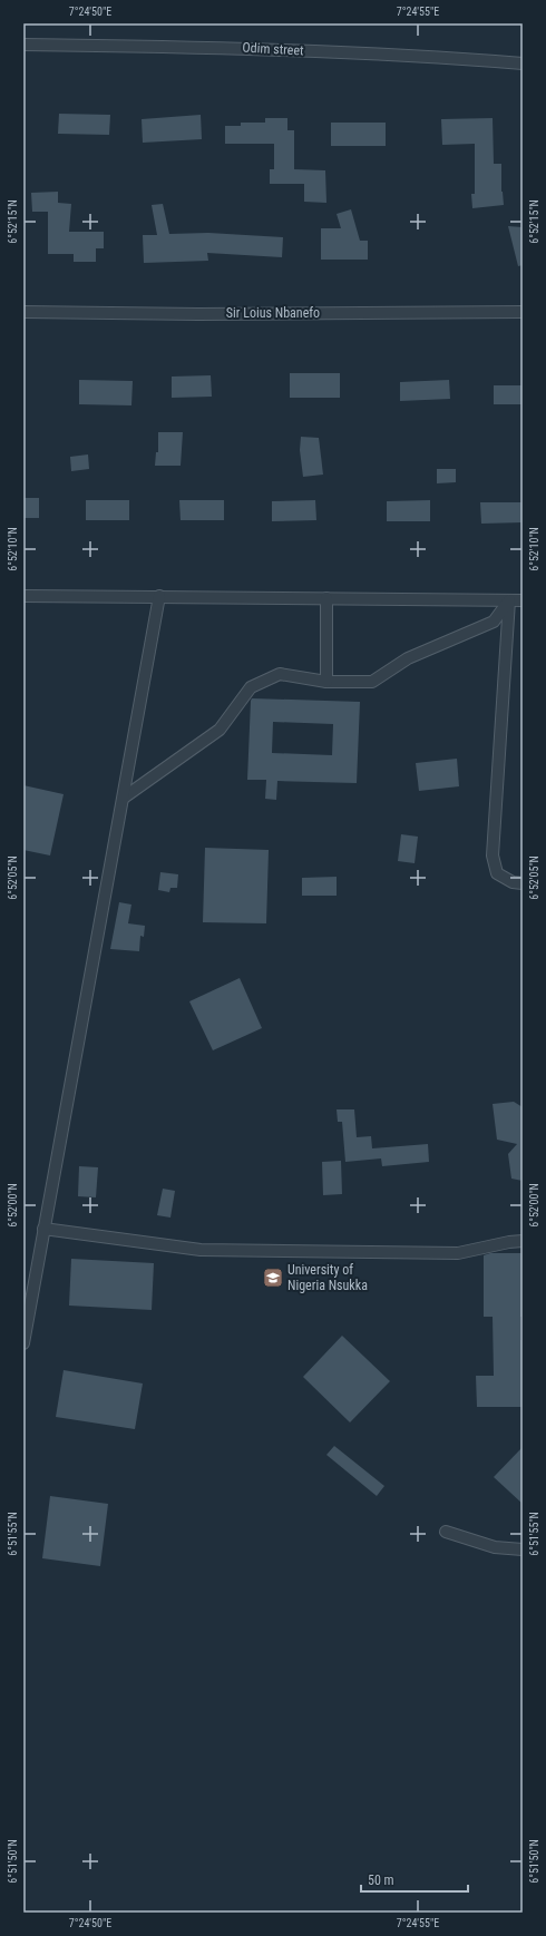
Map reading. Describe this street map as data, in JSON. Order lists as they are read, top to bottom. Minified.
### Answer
{"streets":{"street":["Odim street","Sir Loius Nbanefo"]},"places":{"school or university":["University of Nigeria Nsukka"]},"scale_bar":"50 m","coordinates":["7°24'50\"E","7°24'55\"E","6°52'15\"N","6°52'10\"N","6°52'05\"N","6°52'00\"N","6°51'55\"N","6°51'50\"N"]}
